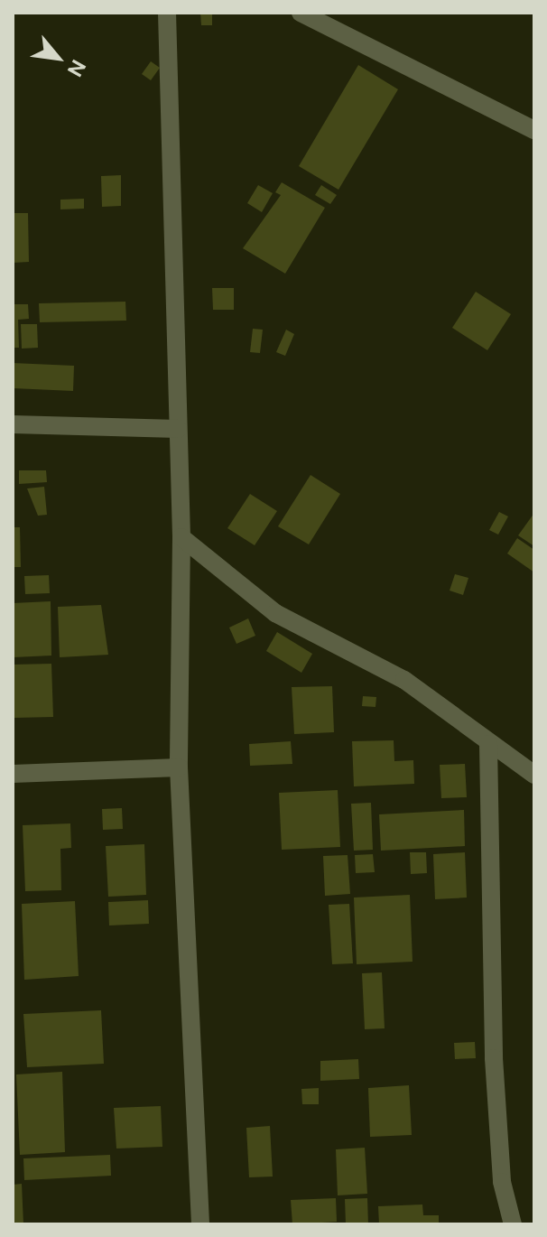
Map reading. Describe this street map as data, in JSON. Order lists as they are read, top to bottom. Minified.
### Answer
{"north":"bottom right"}
